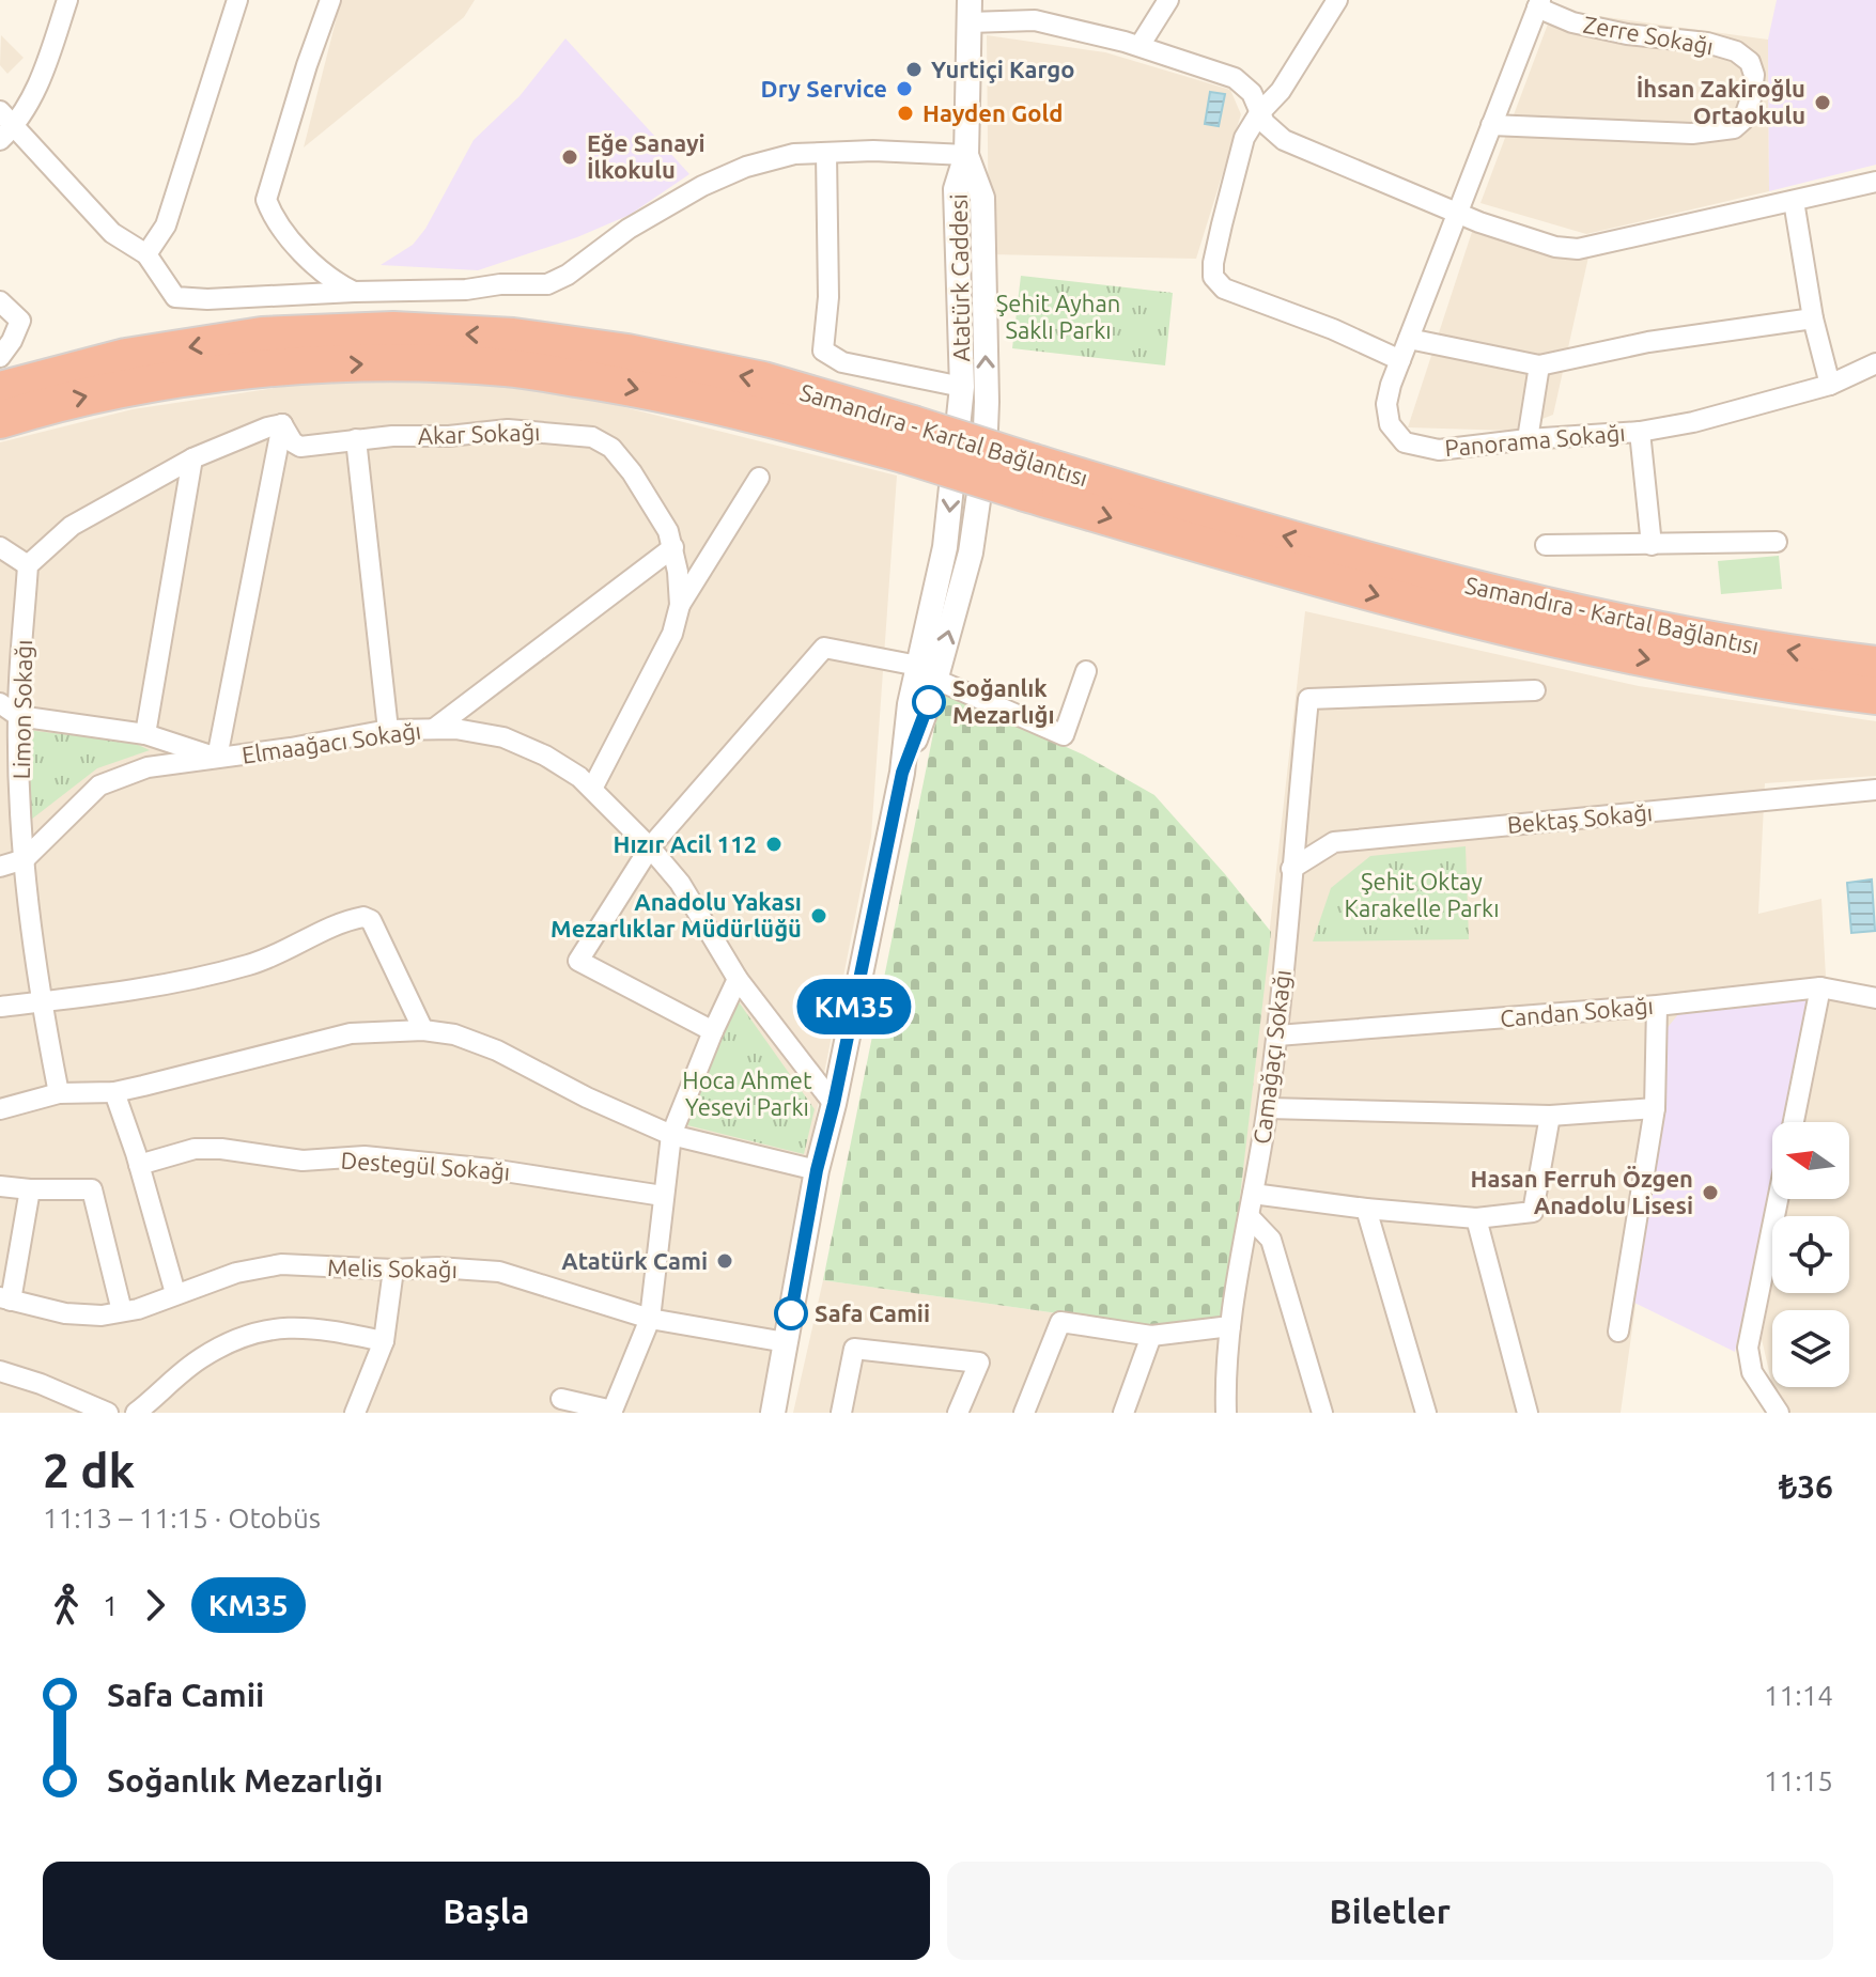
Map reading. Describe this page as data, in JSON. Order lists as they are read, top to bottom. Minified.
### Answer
{"streets":{"highway":["Samandıra - Kartal Bağlantısı"],"street":["Zerre Sokağı","Atatürk Caddesi","Akar Sokağı","Panorama Sokağı","Limon Sokağı","Elmaağacı Sokağı","Bektaş Sokağı","Candan Sokağı","Camağaçı Sokağı","Destegül Sokağı","Melis Sokağı"]},"crossings":[["Zerre Sokağı","Panorama Sokağı"],["Atatürk Caddesi","Elmaağacı Sokağı"],["Atatürk Caddesi","Melis Sokağı"],["Akar Sokağı","Elmaağacı Sokağı"],["Limon Sokağı","Elmaağacı Sokağı"],["Bektaş Sokağı","Camağaçı Sokağı"],["Candan Sokağı","Camağaçı Sokağı"]],"parks":["Şehit Ayhan Saklı Parkı","Şehit Oktay Karakelle Parkı","Hoca Ahmet Yesevi Parkı"],"places":["Yurtiçi Kargo","Dry Service","İhsan Zakiroğlu Ortaokulu","Hayden Gold","Eğe Sanayi İlkokulu","Soğanlık Mezarlığı","Hızır Acil 112","Anadolu Yakası Mezarlıklar Müdürlüğü","Hasan Ferruh Özgen Anadolu Lisesi","Atatürk Cami","Safa Camii"],"lines":["bus line KM35"],"north":"left","page":{"on_map":"KM35","heading":["2 dk","11:13 – 11:15 · Otobüs","₺36"],"legs":["1","KM35"],"list":[{"name":"Safa Camii","value":"11:14"},{"name":"Soğanlık Mezarlığı","value":"11:15"}],"buttons":["Başla","Biletler"]}}
